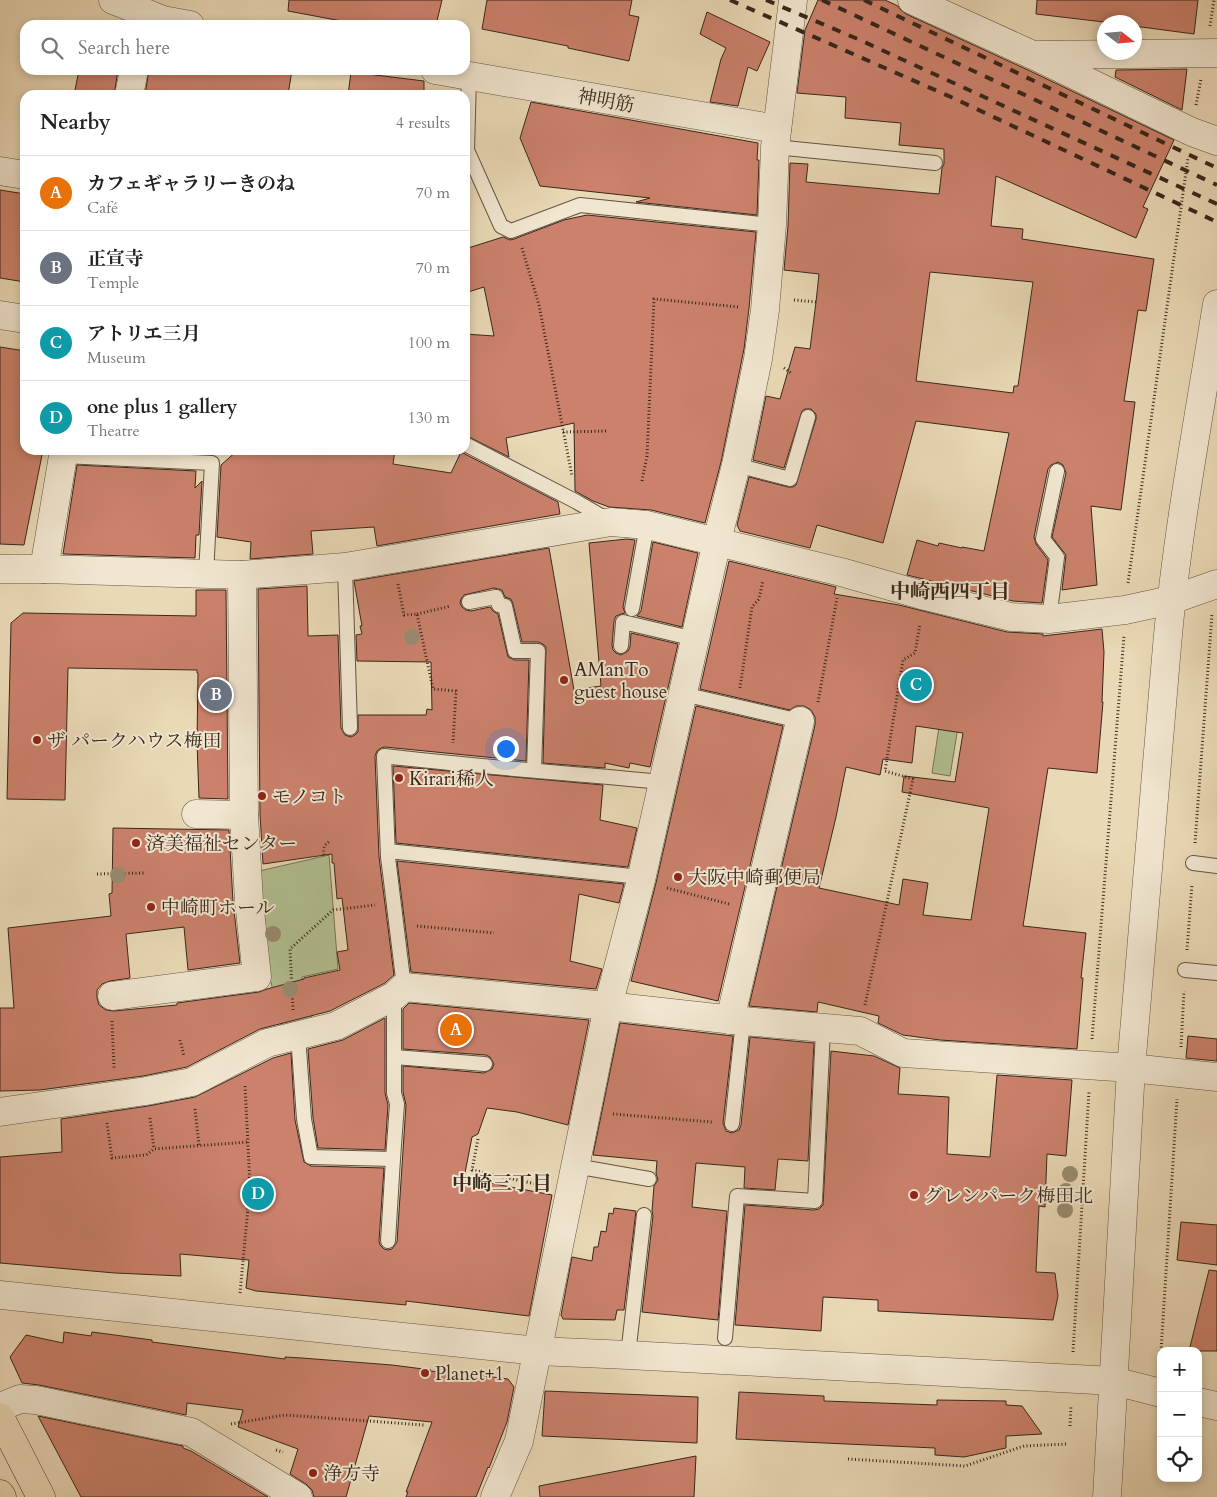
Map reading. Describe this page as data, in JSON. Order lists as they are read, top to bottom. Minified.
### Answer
{"streets":{"street":["神明筋"]},"districts":["中崎西四丁目","中崎三丁目"],"places":["AManTo guest house","ザ パークハウス梅田","Kirari稀人","モノコト","済美福祉センター","大阪中崎郵便局","中崎町ホール","グレンパーク梅田北","Planet+1","浄方寺"],"north":"right","page":{"search":"Search here","heading":["Nearby","4 results"],"list":[{"mark":"A","name":"カフェギャラリーきのね","note":"Café","value":"70 m"},{"mark":"B","name":"正宣寺","note":"Temple","value":"70 m"},{"mark":"C","name":"アトリエ三月","note":"Museum","value":"100 m"},{"mark":"D","name":"one plus 1 gallery","note":"Theatre","value":"130 m"}],"pins":["C","B","A","D"],"map_buttons":["+","−"]}}
